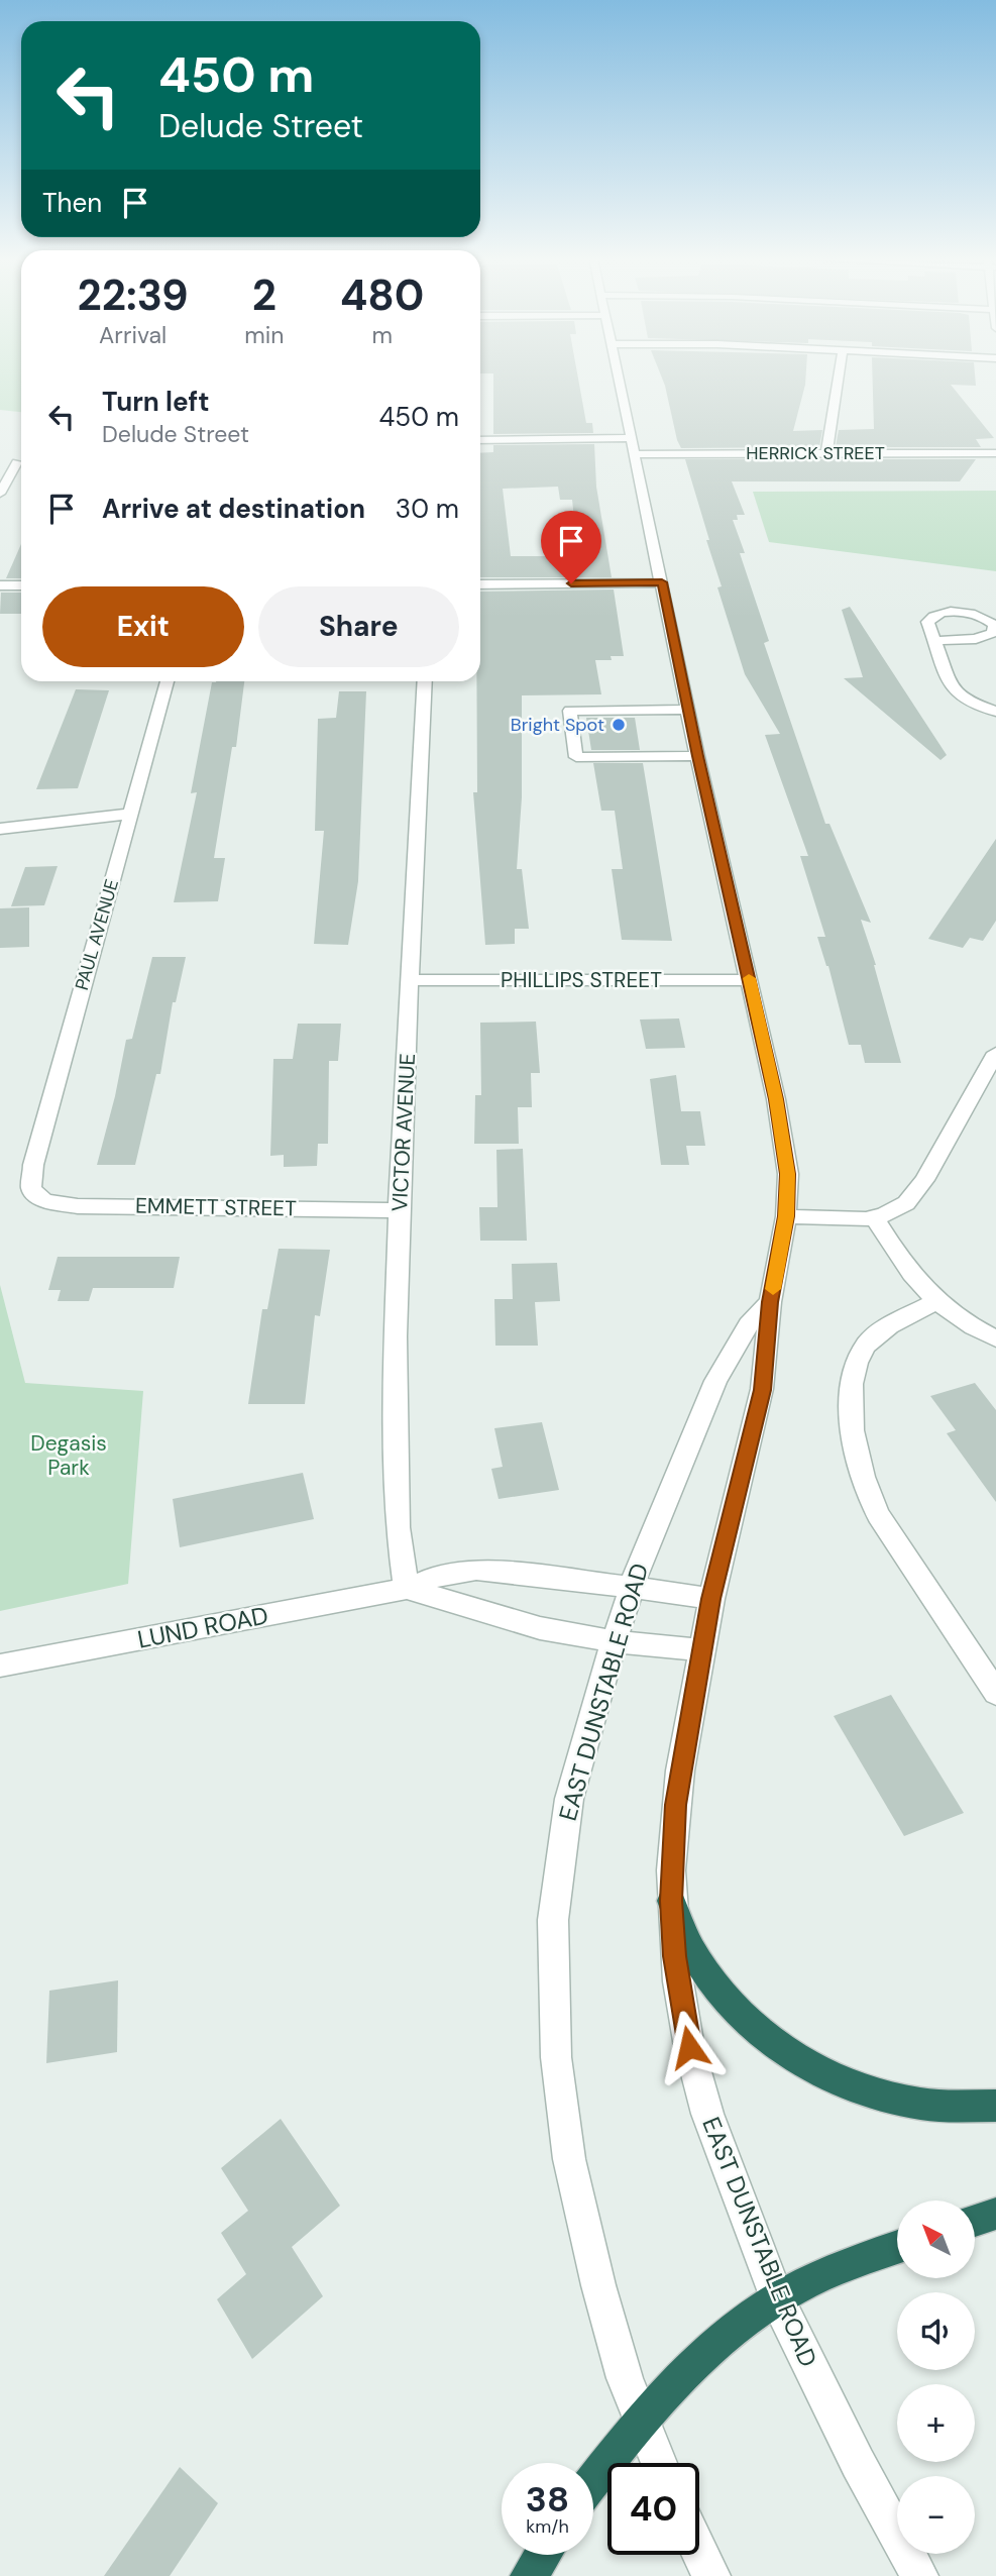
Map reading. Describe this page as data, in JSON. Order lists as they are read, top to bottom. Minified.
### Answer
{"streets":{"street":["HERRICK STREET","PAUL AVENUE","PHILLIPS STREET","VICTOR AVENUE","EMMETT STREET","LUND ROAD","EAST DUNSTABLE ROAD"]},"crossings":[["HERRICK STREET","EAST DUNSTABLE ROAD"],["PAUL AVENUE","EMMETT STREET"],["PHILLIPS STREET","VICTOR AVENUE"],["PHILLIPS STREET","EAST DUNSTABLE ROAD"],["VICTOR AVENUE","EMMETT STREET"],["VICTOR AVENUE","LUND ROAD"],["LUND ROAD","EAST DUNSTABLE ROAD"]],"parks":["Degasis Park"],"places":["Bright Spot"],"north":"top left","page":{"turn":["450 m","Delude Street"],"then":"Then","eta":["22:39","Arrival","2","min","480","m"],"list":[{"name":"Turn left","note":"Delude Street","value":"450 m"},{"name":"Arrive at destination","value":"30 m"}],"buttons":["Exit","Share"],"map_buttons":["+","−"],"speed":"38 km/h","limit":"40"}}
